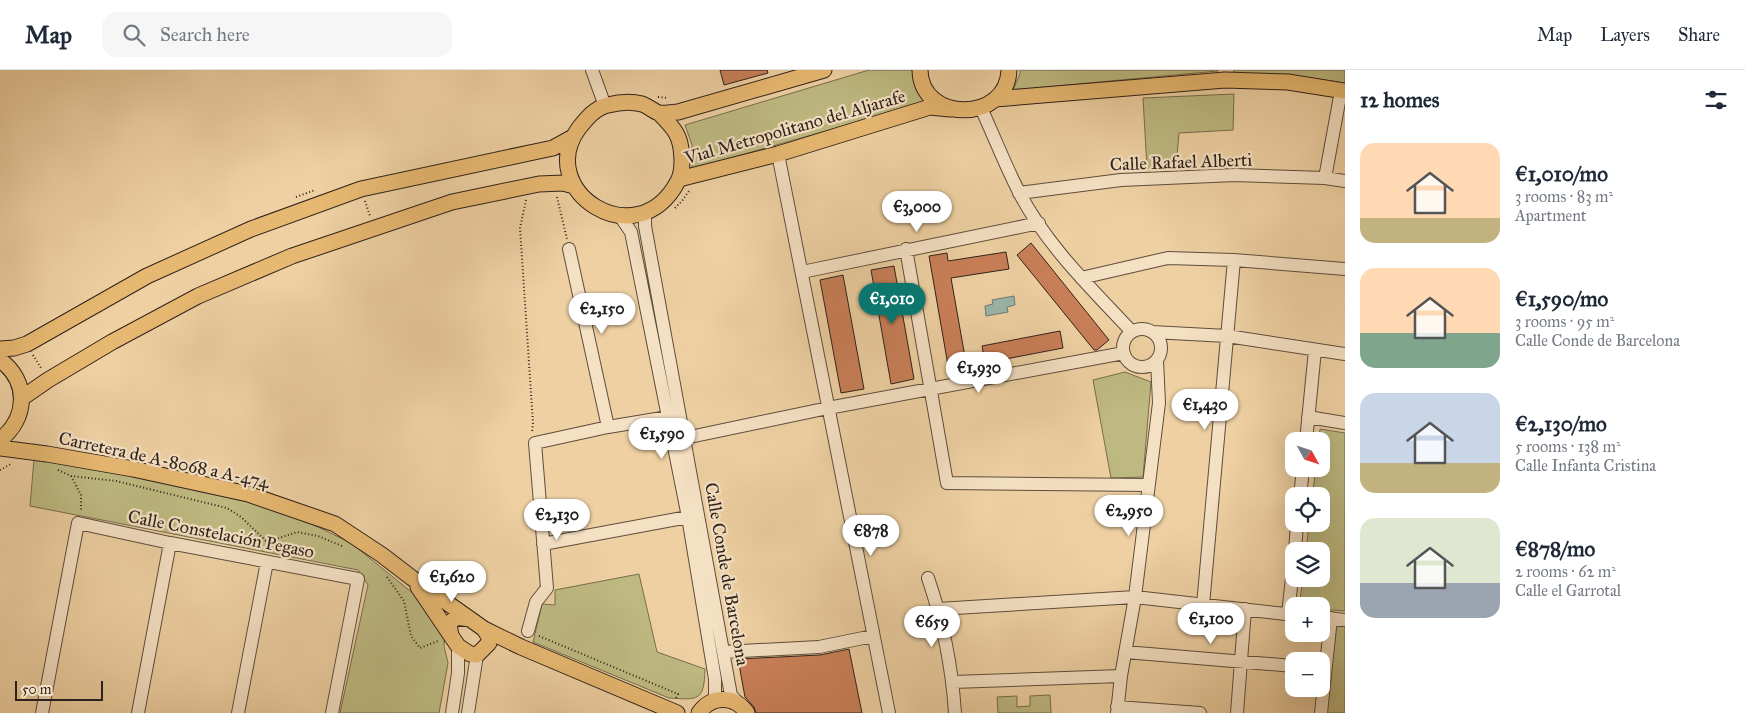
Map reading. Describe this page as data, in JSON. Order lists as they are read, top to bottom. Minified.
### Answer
{"streets":{"main road":["Vial Metropolitano del Aljarafe","Carretera de A-8068 a A-474"],"street":["Calle Rafael Alberti","Calle Constelación Pegaso","Calle Conde de Barcelona"]},"crossings":[["Vial Metropolitano del Aljarafe","Calle Conde de Barcelona"]],"scale_bar":"50 m","north":"bottom right","page":{"header":"Map","search":"Search here","nav":["Map","Layers","Share"],"heading":"12 homes","list":[{"name":"€1,010/mo","note":"3 rooms · 83 m² · Apartment"},{"name":"€1,590/mo","note":"3 rooms · 95 m² · Calle Conde de Barcelona"},{"name":"€2,130/mo","note":"5 rooms · 138 m² · Calle Infanta Cristina"},{"name":"€878/mo","note":"2 rooms · 62 m² · Calle el Garrotal"}],"price":["€3,000","€1,010","€2,150","€1,930","€1,430","€1,590","€2,950","€2,130","€878","€1,620","€1,100","€659"],"map_buttons":["+","−"],"scale":"50 m"}}
